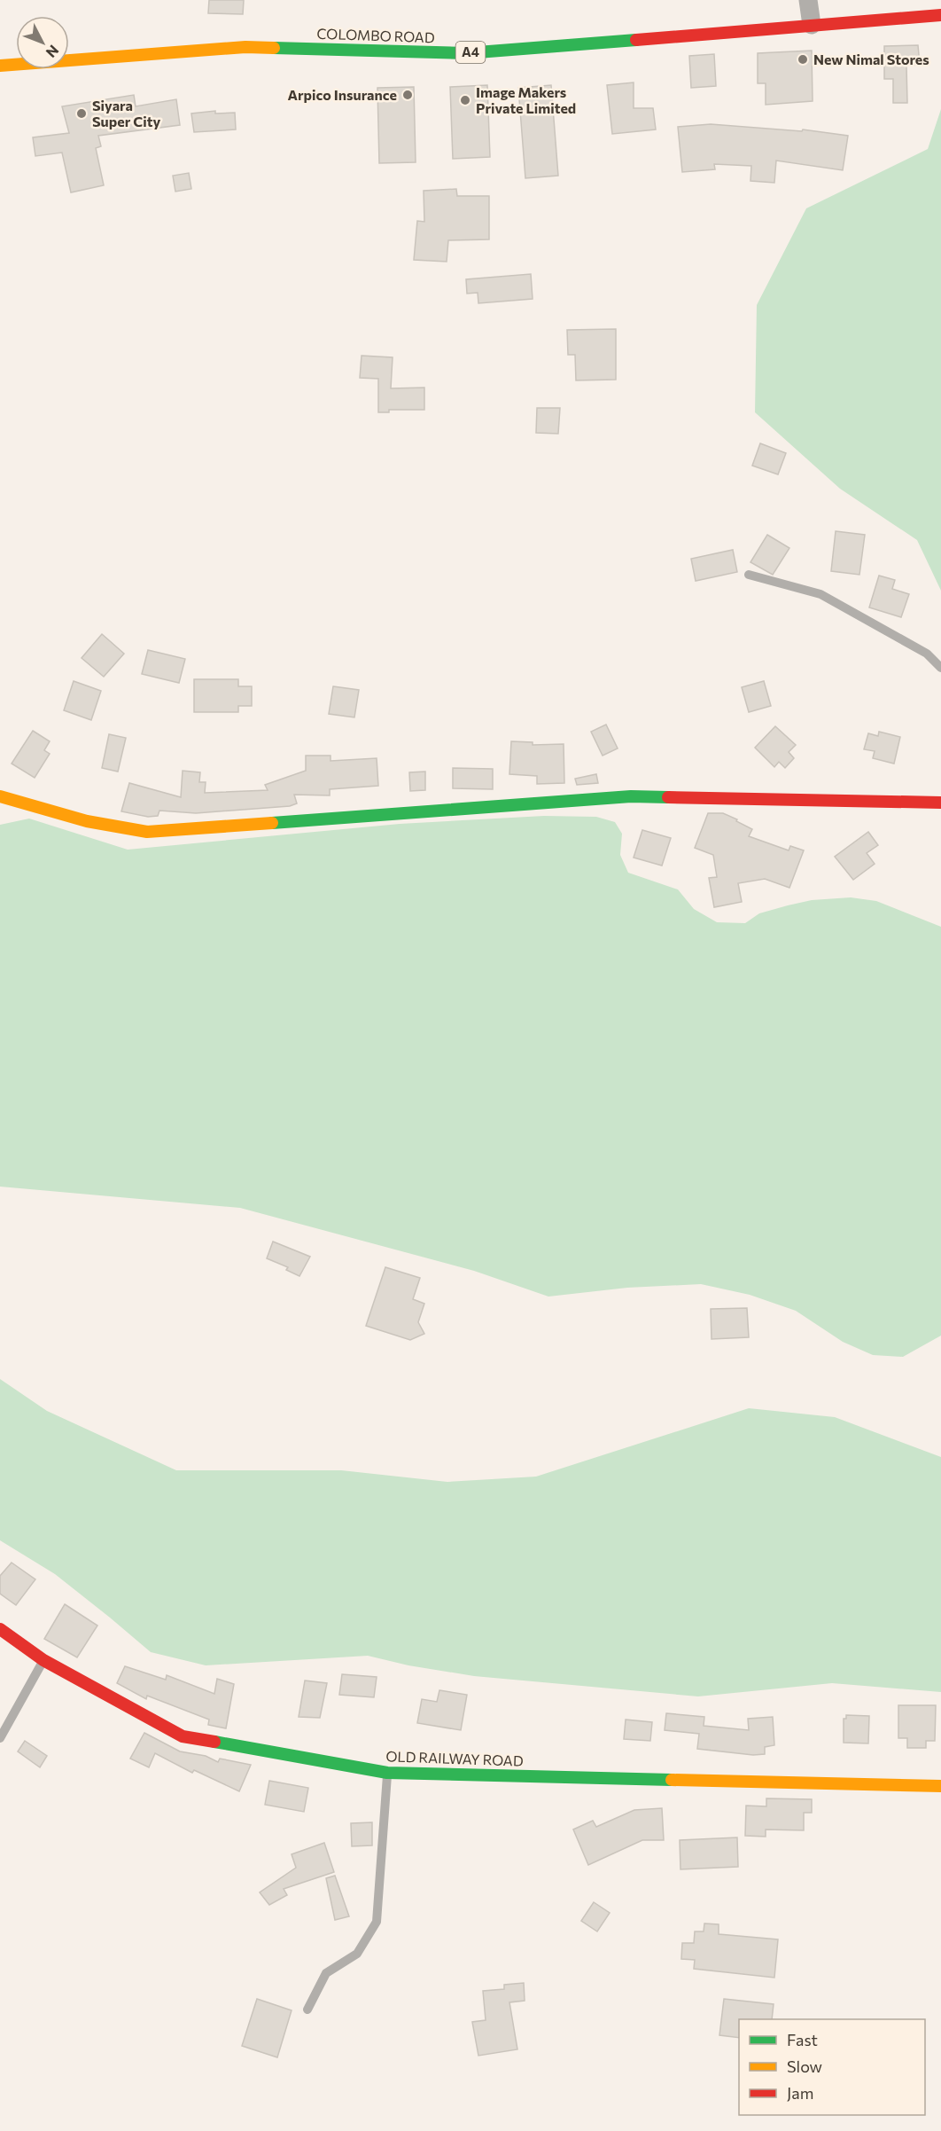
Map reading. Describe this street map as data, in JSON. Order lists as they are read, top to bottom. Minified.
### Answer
{"streets":{"main road":["COLOMBO ROAD","A4","OLD RAILWAY ROAD"]},"places":["New Nimal Stores","Arpico Insurance","Image Makers Private Limited","Siyara Super City"],"legend":["Fast","Slow","Jam"],"north":"bottom right"}
